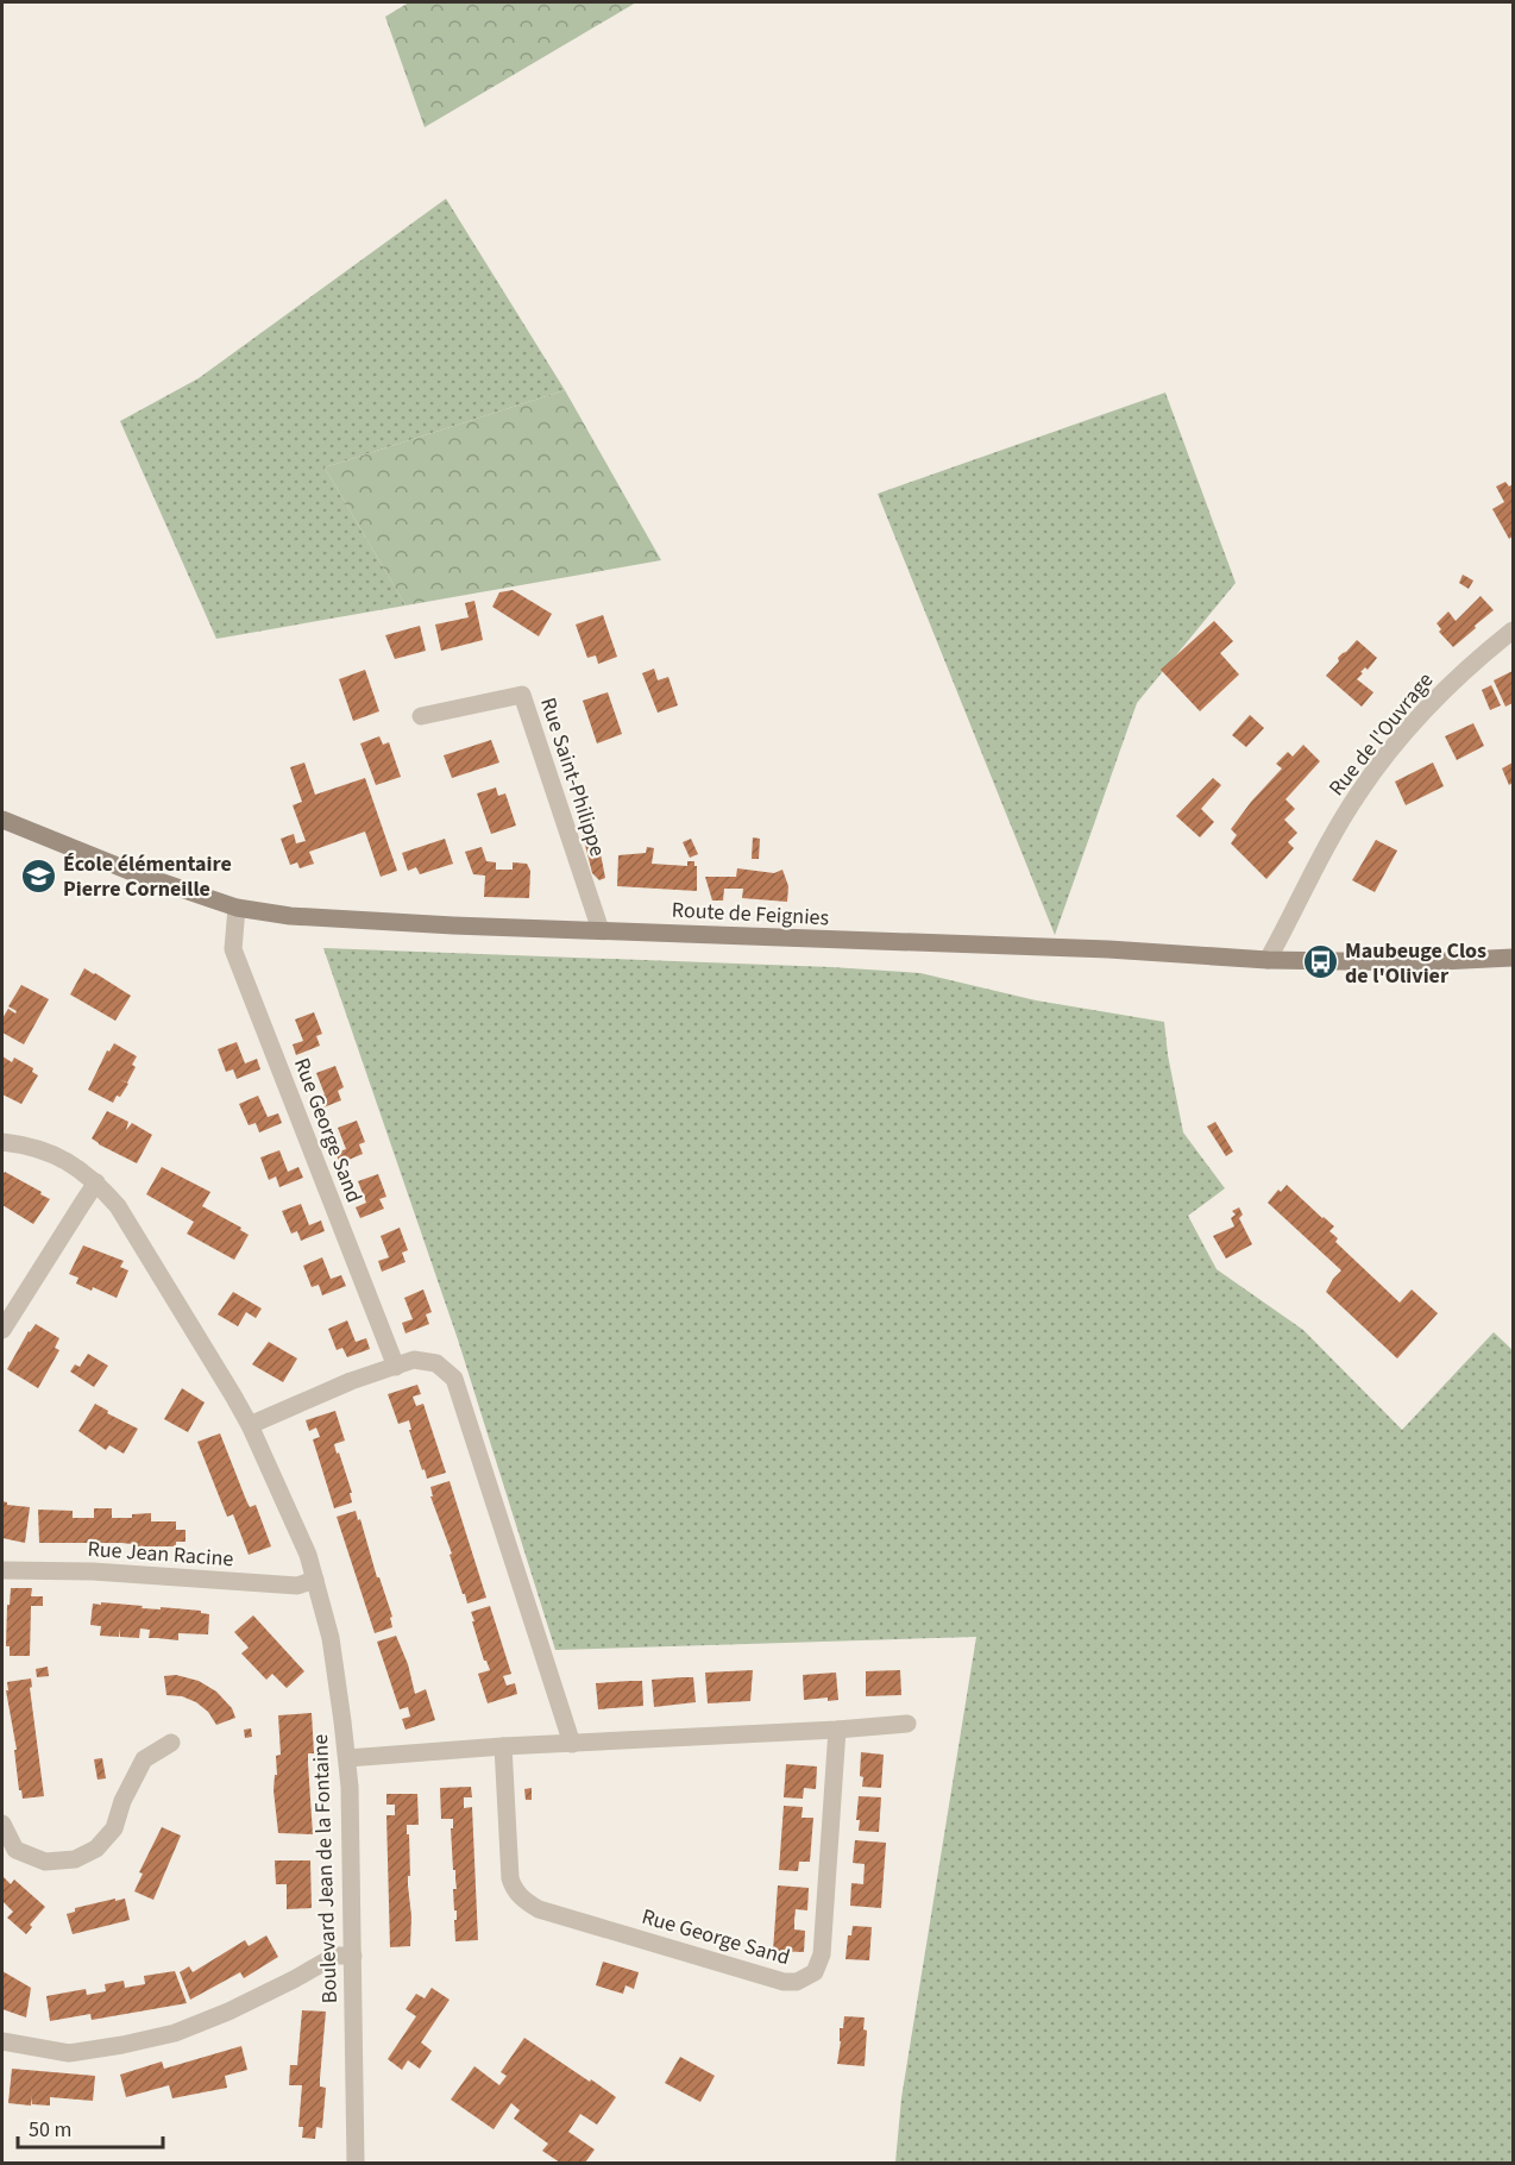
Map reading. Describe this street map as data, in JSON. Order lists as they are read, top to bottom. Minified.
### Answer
{"streets":{"street":["Rue de l'Ouvrage","Rue Saint-Philippe","Route de Feignies","Rue George Sand","Rue Jean Racine","Boulevard Jean de la Fontaine"]},"crossings":[["Rue de l'Ouvrage","Route de Feignies"],["Rue Saint-Philippe","Route de Feignies"],["Route de Feignies","Rue George Sand"],["Rue Jean Racine","Boulevard Jean de la Fontaine"]],"places":{"school or university":["École élémentaire Pierre Corneille"],"bus stop":["Maubeuge Clos de l'Olivier"]},"scale_bar":"50 m"}
